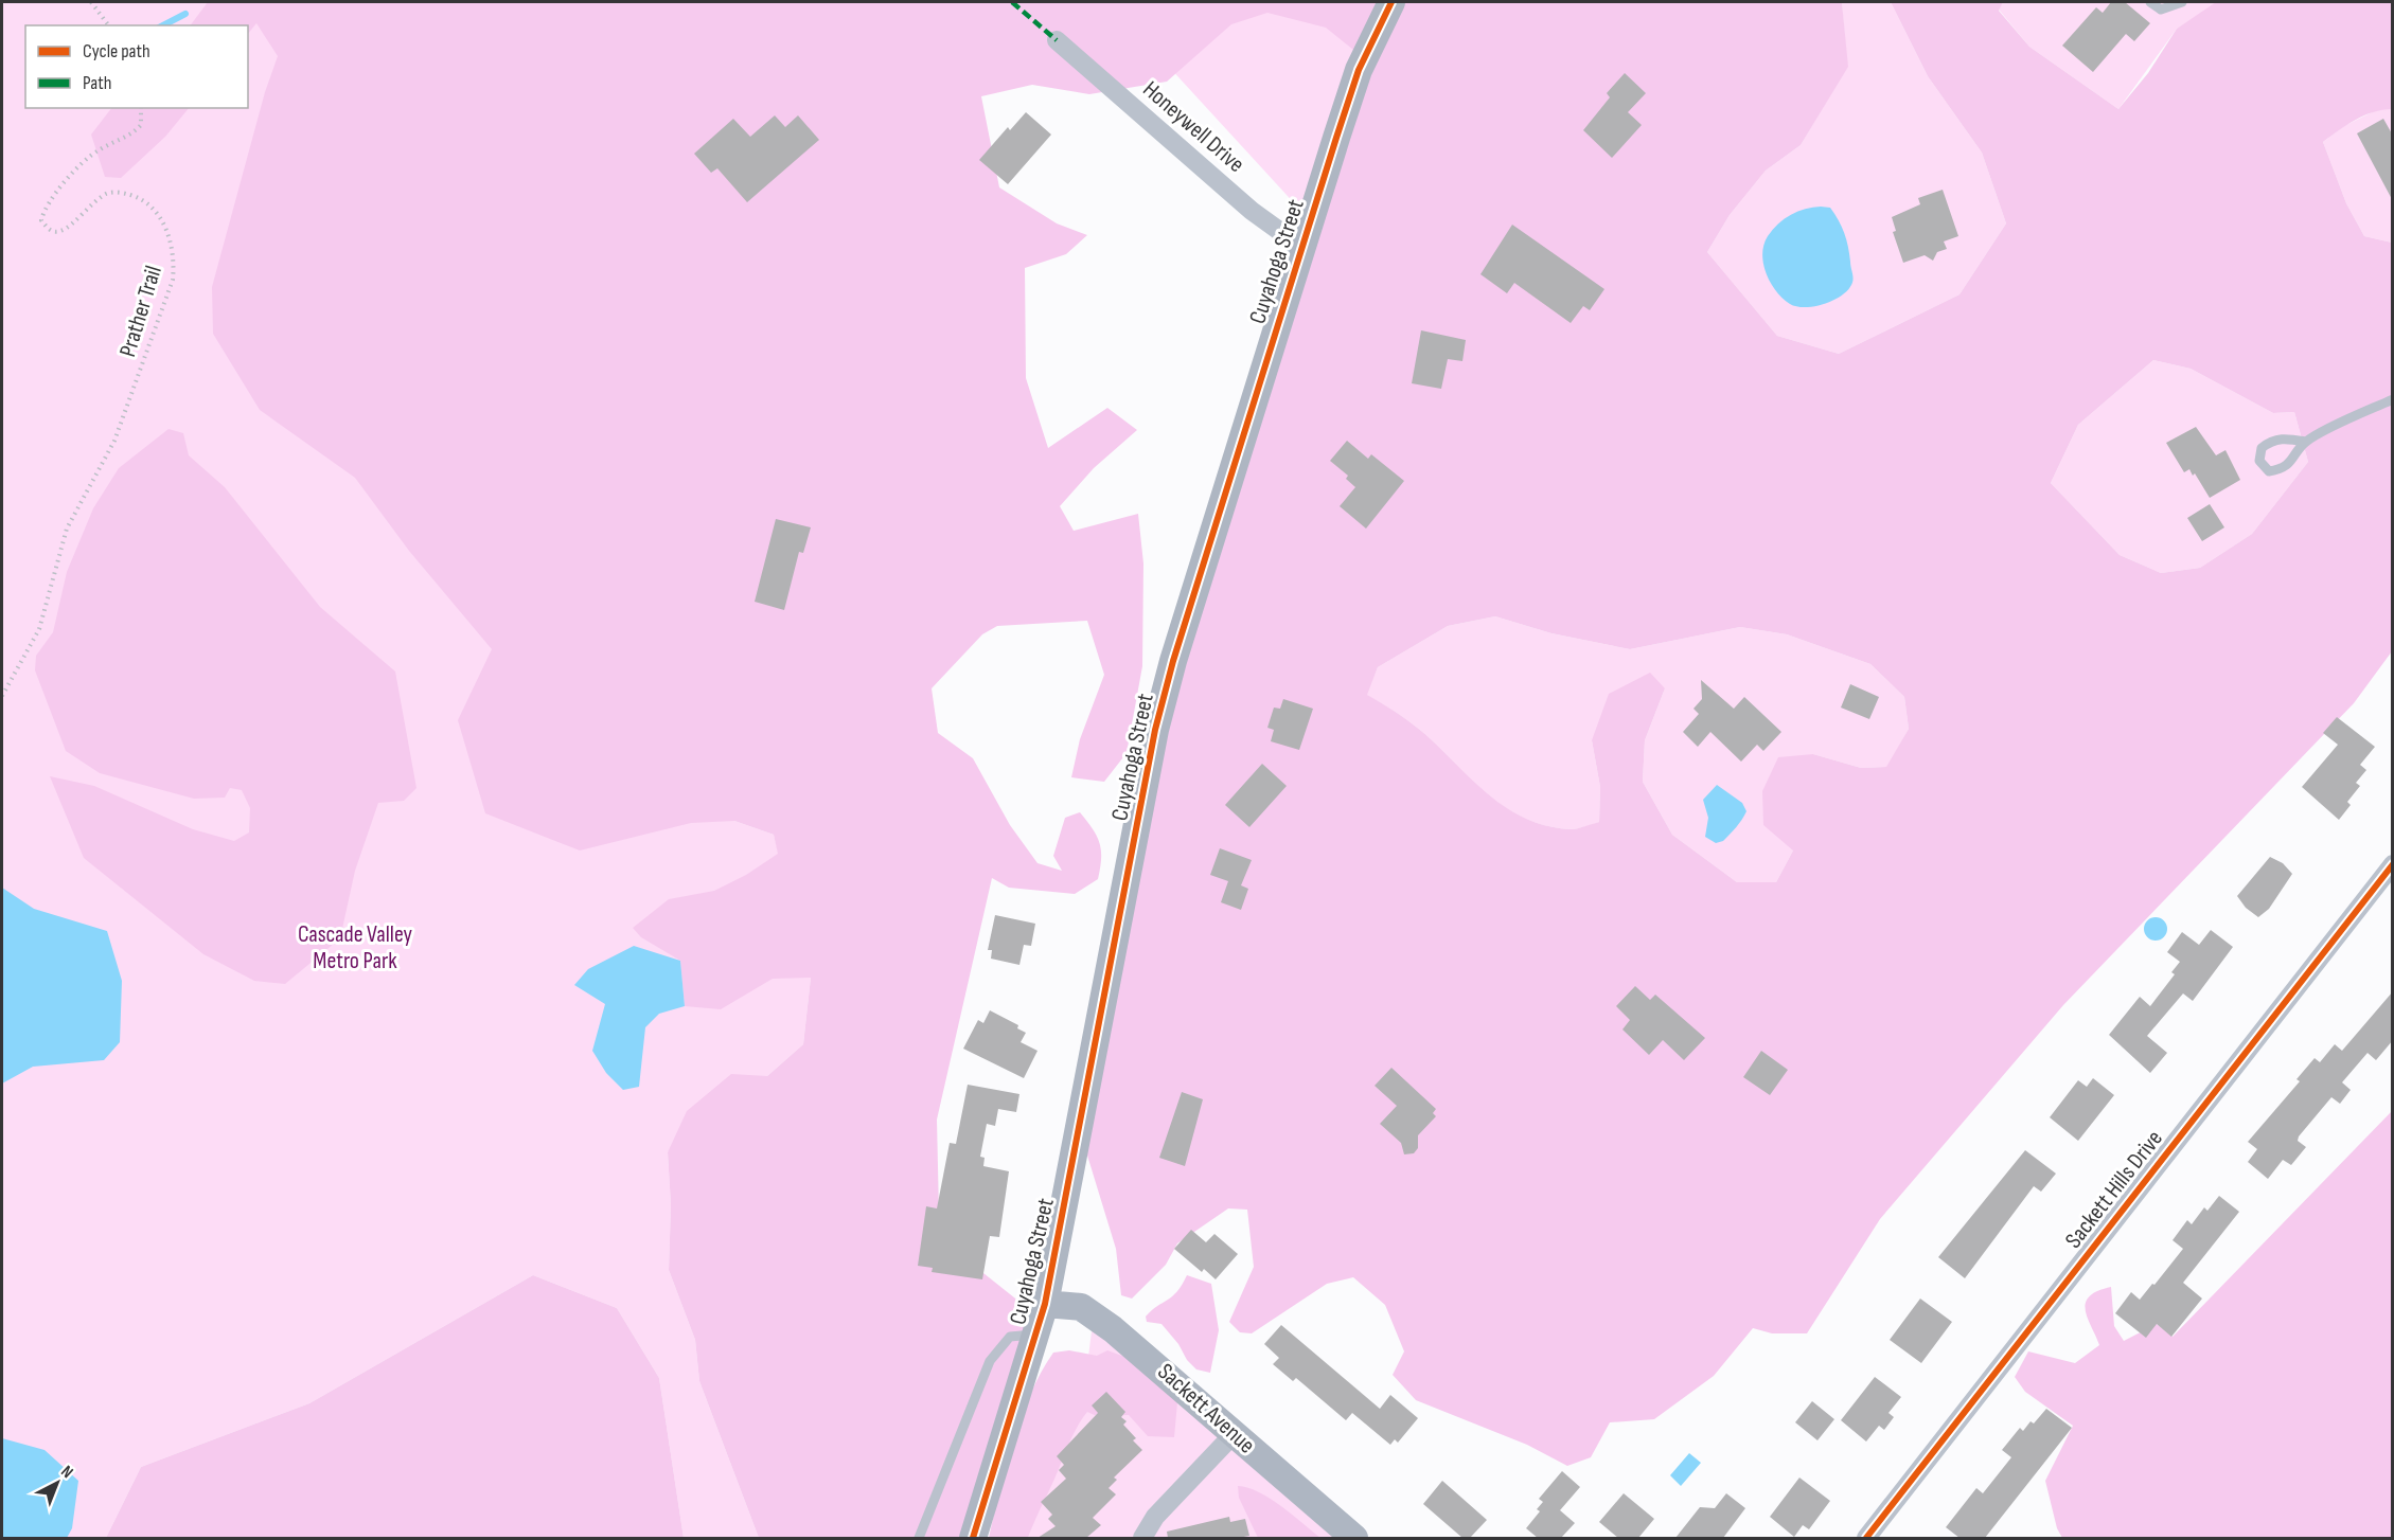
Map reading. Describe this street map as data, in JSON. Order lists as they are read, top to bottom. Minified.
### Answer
{"streets":{"street":["Honeywell Drive","Cuyahoga Street","Sackett Hills Drive","Sackett Avenue"],"path":["Prather Trail"]},"crossings":[["Honeywell Drive","Cuyahoga Street"],["Cuyahoga Street","Sackett Avenue"]],"parks":["Cascade Valley Metro Park"],"legend":["Cycle path","Path"],"north":"top right"}
